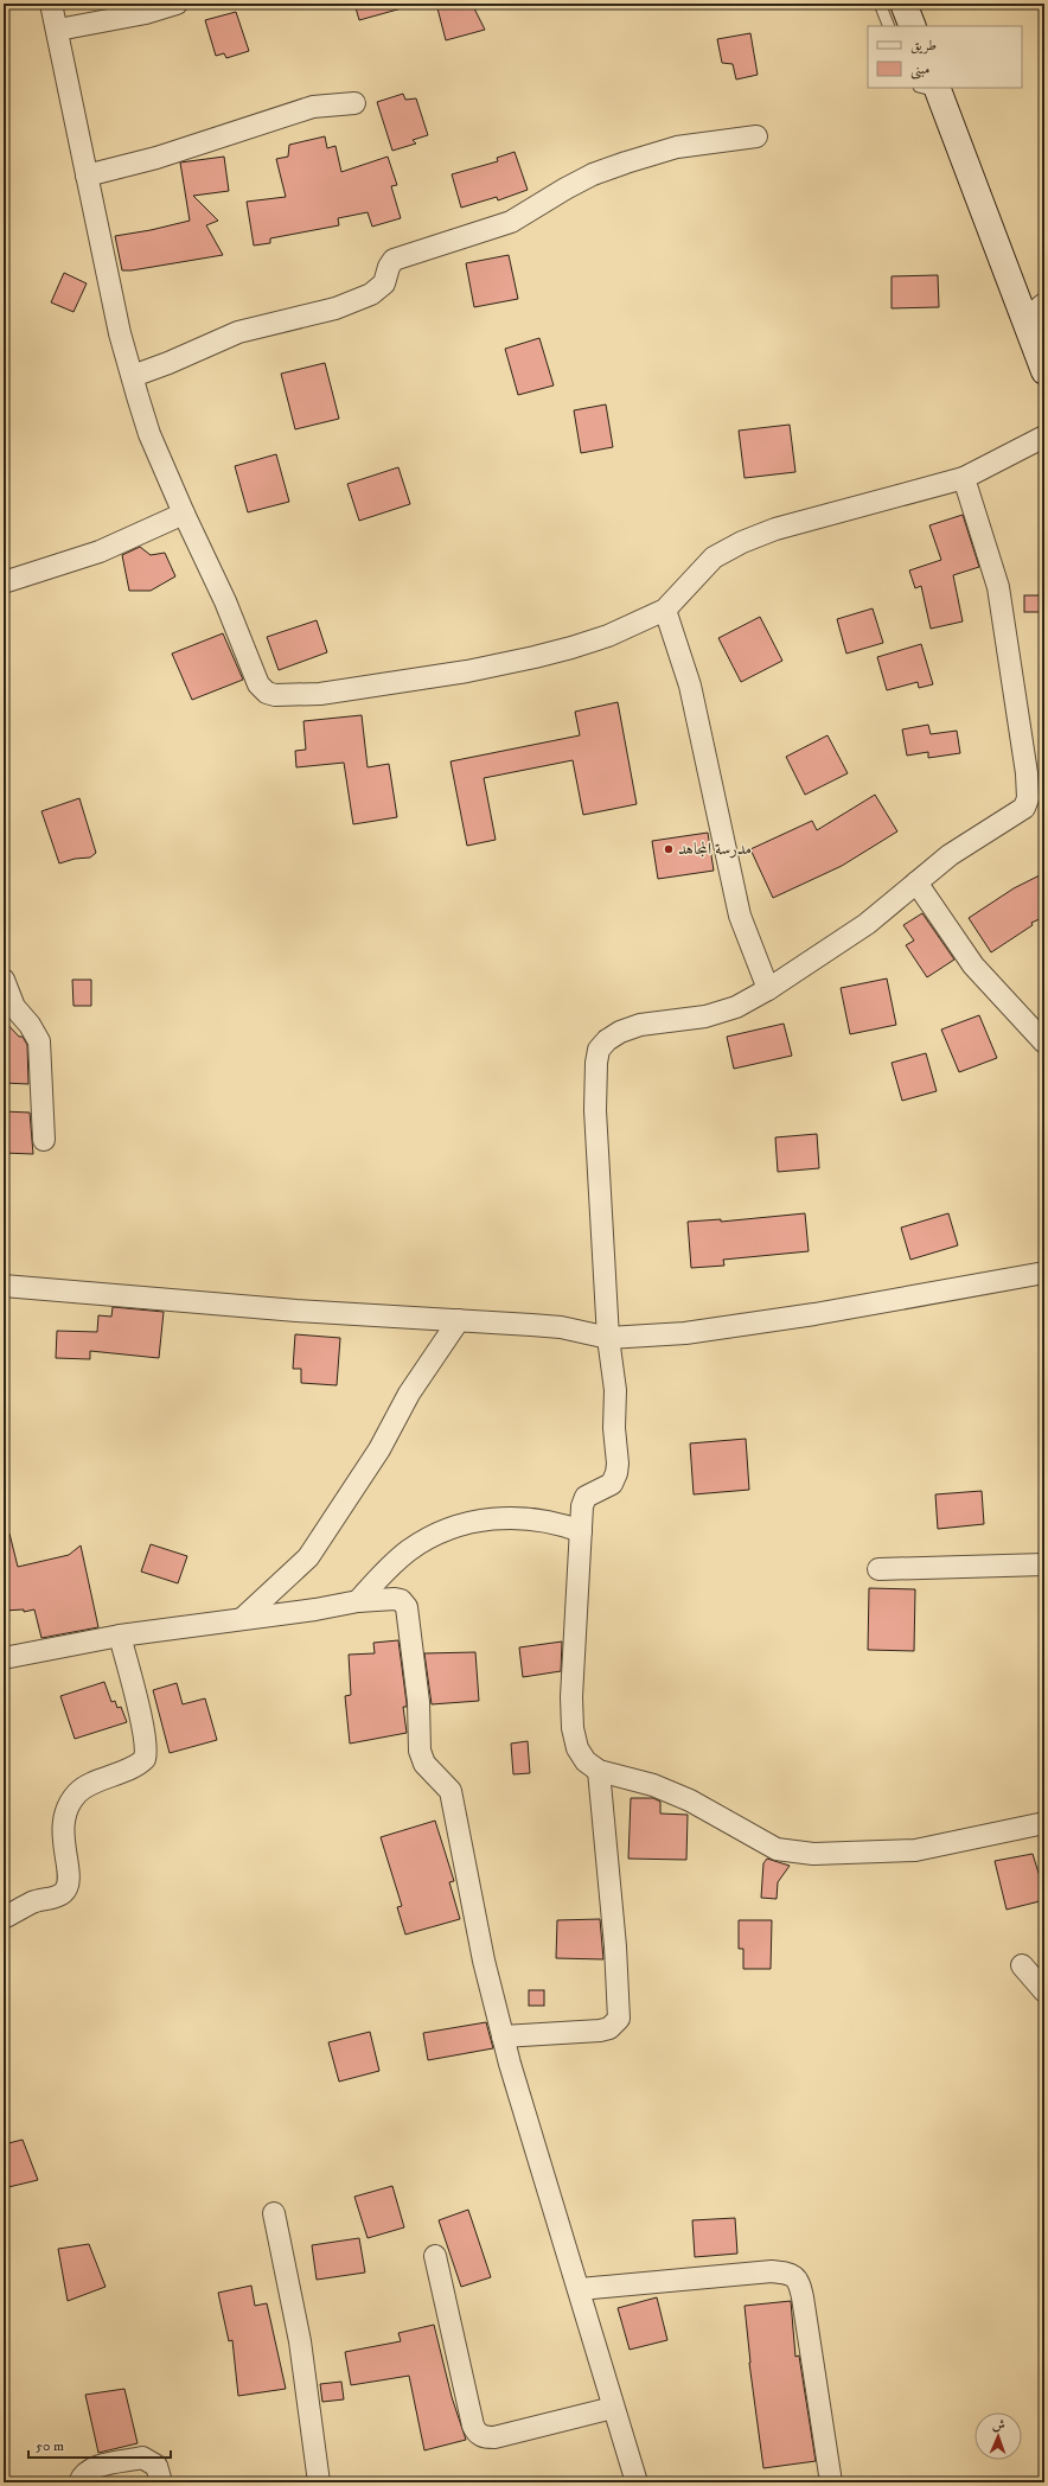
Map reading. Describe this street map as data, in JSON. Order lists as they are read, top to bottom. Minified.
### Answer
{"places":["مدرسة المجاهد"],"legend":["طريق","مبنى"],"scale_bar":"50 m","north":"top"}
